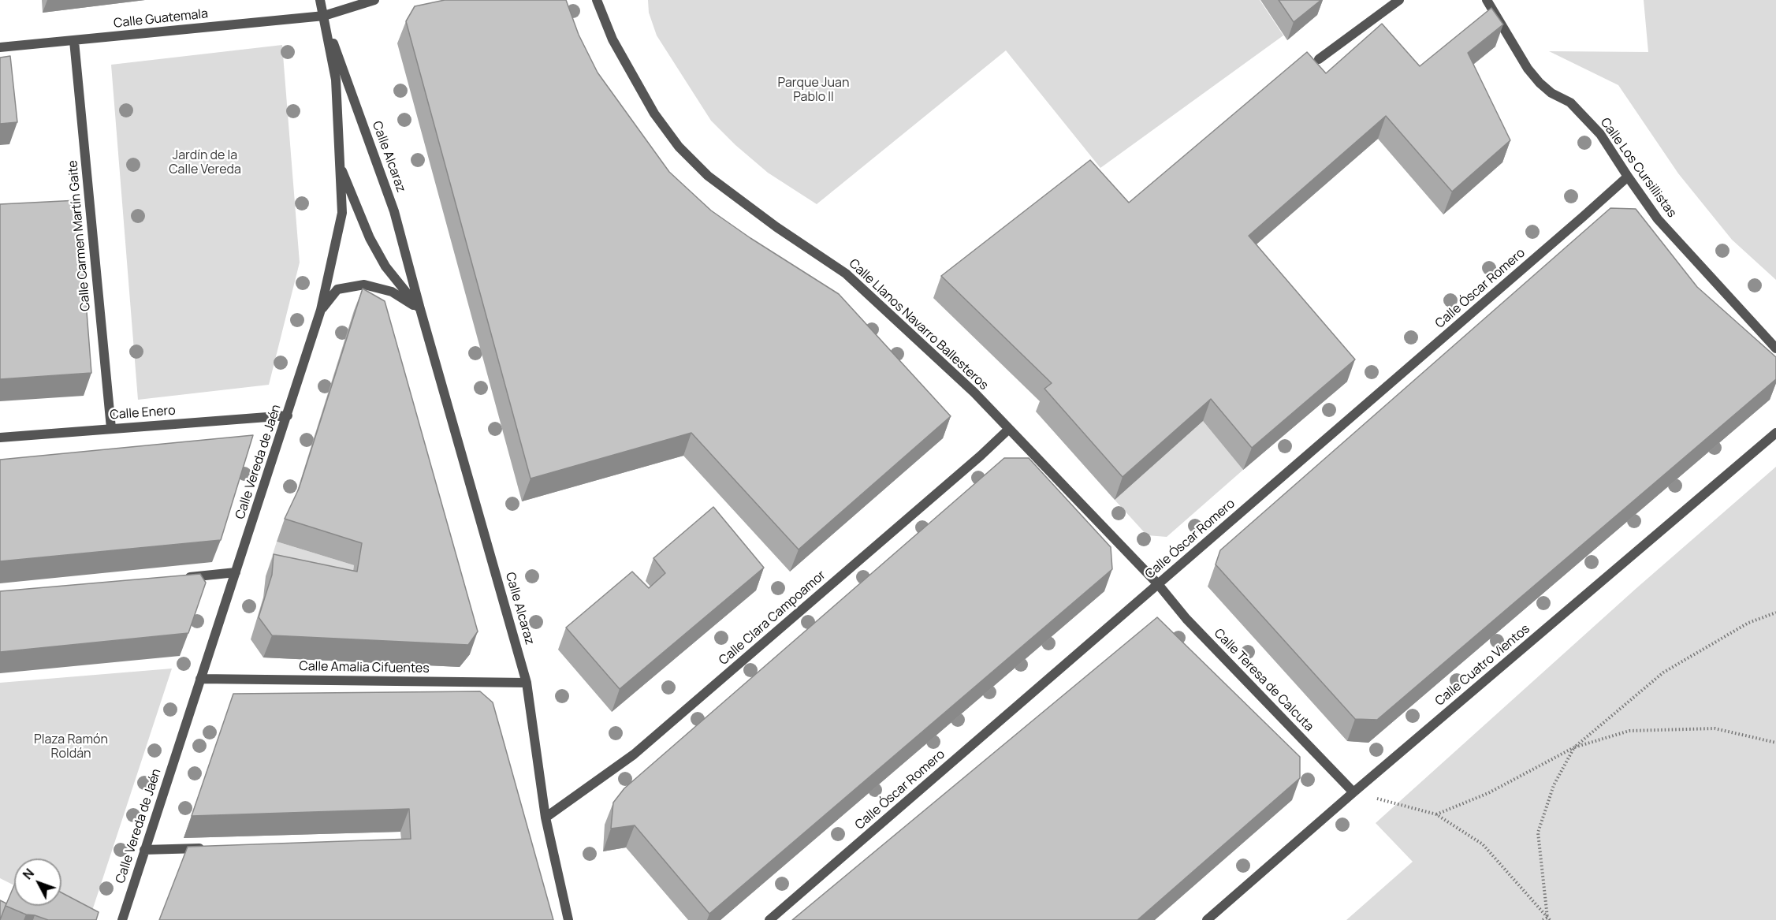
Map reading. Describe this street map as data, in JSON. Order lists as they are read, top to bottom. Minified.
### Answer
{"streets":{"street":["Calle Guatemala","Calle Alcaraz","Calle Los Cursillistas","Calle Carmen Martín Gaite","Calle Óscar Romero","Calle Llanos Navarro Ballesteros","Calle Enero","Calle Vereda de Jaén","Calle Clara Campoamor","Calle Cuatro Vientos","Calle Amalia Cifuentes","Calle Teresa de Calcuta"]},"crossings":[["Calle Guatemala","Calle Alcaraz"],["Calle Guatemala","Calle Carmen Martín Gaite"],["Calle Guatemala","Calle Vereda de Jaén"],["Calle Alcaraz","Calle Vereda de Jaén"],["Calle Alcaraz","Calle Clara Campoamor"],["Calle Alcaraz","Calle Amalia Cifuentes"],["Calle Los Cursillistas","Calle Óscar Romero"],["Calle Carmen Martín Gaite","Calle Enero"],["Calle Óscar Romero","Calle Llanos Navarro Ballesteros"],["Calle Óscar Romero","Calle Teresa de Calcuta"],["Calle Llanos Navarro Ballesteros","Calle Clara Campoamor"],["Calle Llanos Navarro Ballesteros","Calle Teresa de Calcuta"],["Calle Enero","Calle Vereda de Jaén"],["Calle Vereda de Jaén","Calle Amalia Cifuentes"],["Calle Cuatro Vientos","Calle Teresa de Calcuta"]],"parks":["Parque Juan Pablo II","Jardín de la Calle Vereda","Plaza Ramón Roldán"],"north":"top left"}
